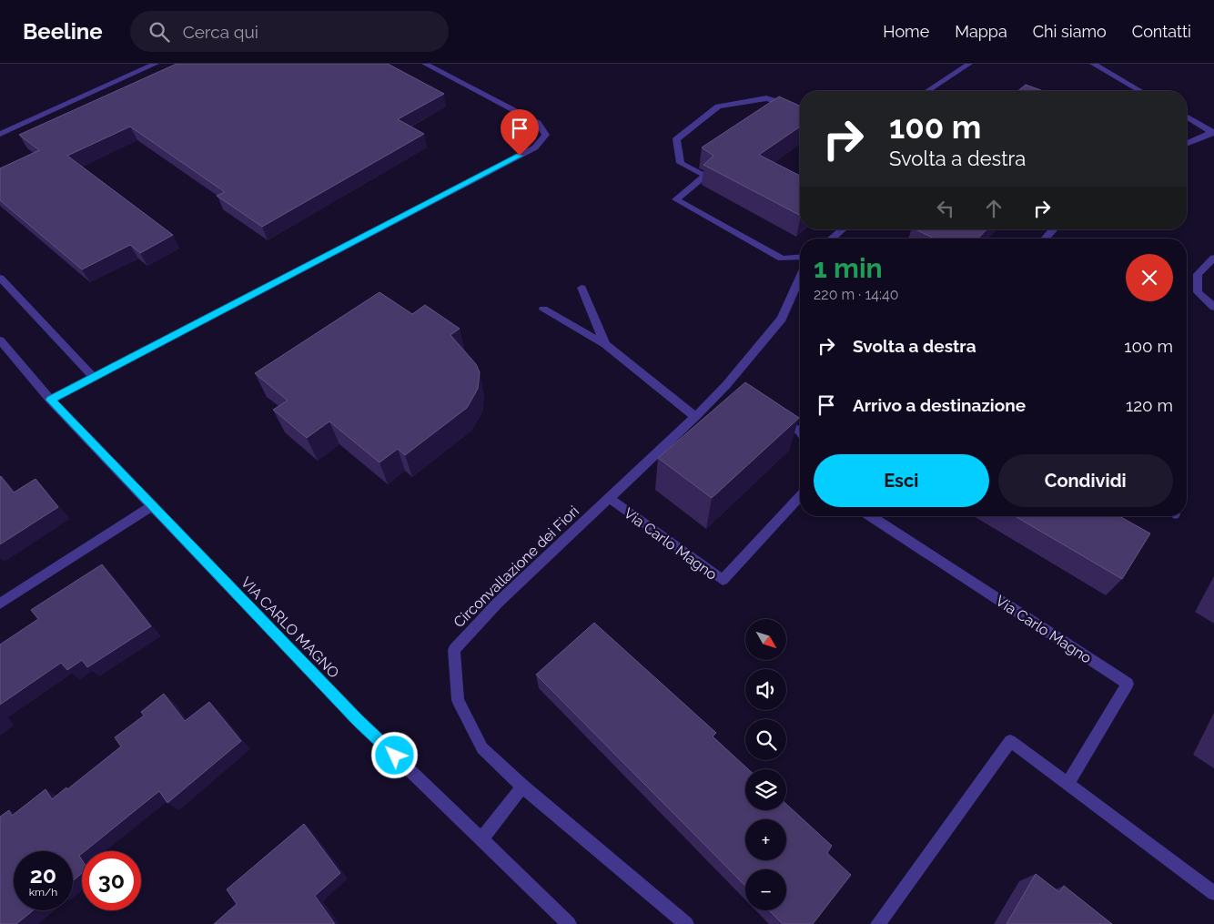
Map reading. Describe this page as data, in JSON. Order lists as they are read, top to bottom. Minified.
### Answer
{"streets":{"street":["Via Carlo Magno","Circonvallazione dei Fiori","VIA CARLO MAGNO"]},"crossings":[["Via Carlo Magno","Circonvallazione dei Fiori"]],"north":"bottom right","page":{"header":"Beeline","search":"Cerca qui","nav":["Home","Mappa","Chi siamo","Contatti"],"turn":["100 m","Svolta a destra"],"heading":["1 min","220 m · 14:40"],"list":[{"name":"Svolta a destra","value":"100 m"},{"name":"Arrivo a destinazione","value":"120 m"}],"buttons":["Esci","Condividi"],"map_buttons":["+","−"],"speed":"20 km/h","limit":"30"}}
